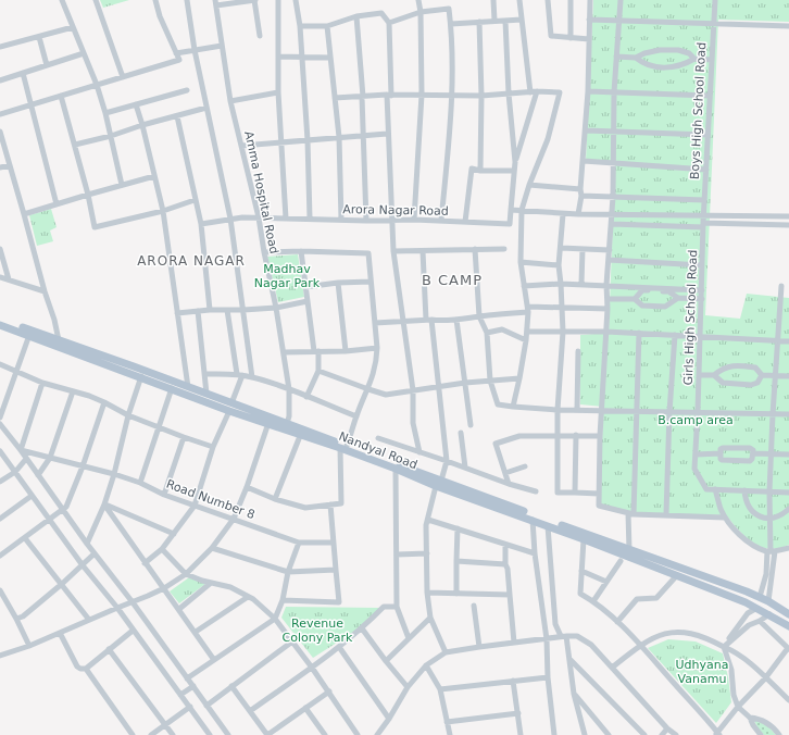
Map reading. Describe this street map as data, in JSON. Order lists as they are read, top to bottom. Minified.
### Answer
{"streets":{"main road":["Nandyal Road"],"street":["Boys High School Road","Amma Hospital Road","Arora Nagar Road","Girls High School Road","Road Number 8"]},"crossings":[["Boys High School Road","Girls High School Road"],["Amma Hospital Road","Arora Nagar Road"]],"districts":["ARORA NAGAR","B CAMP"],"parks":["Madhav Nagar Park","B.camp area","Revenue Colony Park","Udhyana Vanamu"]}
